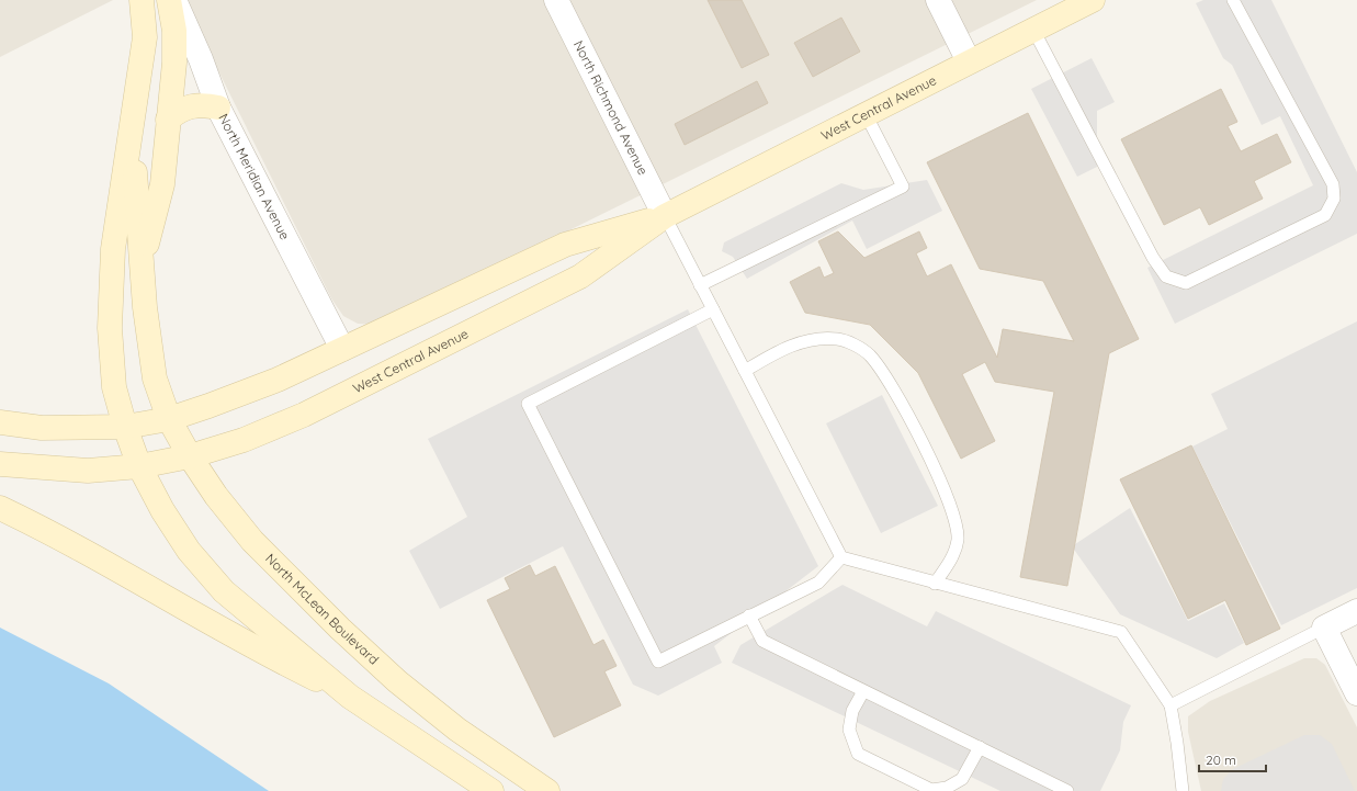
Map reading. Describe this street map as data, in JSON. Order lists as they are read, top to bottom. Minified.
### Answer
{"streets":{"main road":["West Central Avenue","North McLean Boulevard"],"street":["North Richmond Avenue","North Meridian Avenue"]},"crossings":[["West Central Avenue","North Richmond Avenue"],["West Central Avenue","North Meridian Avenue"],["West Central Avenue","North McLean Boulevard"]],"scale_bar":"20 m"}
